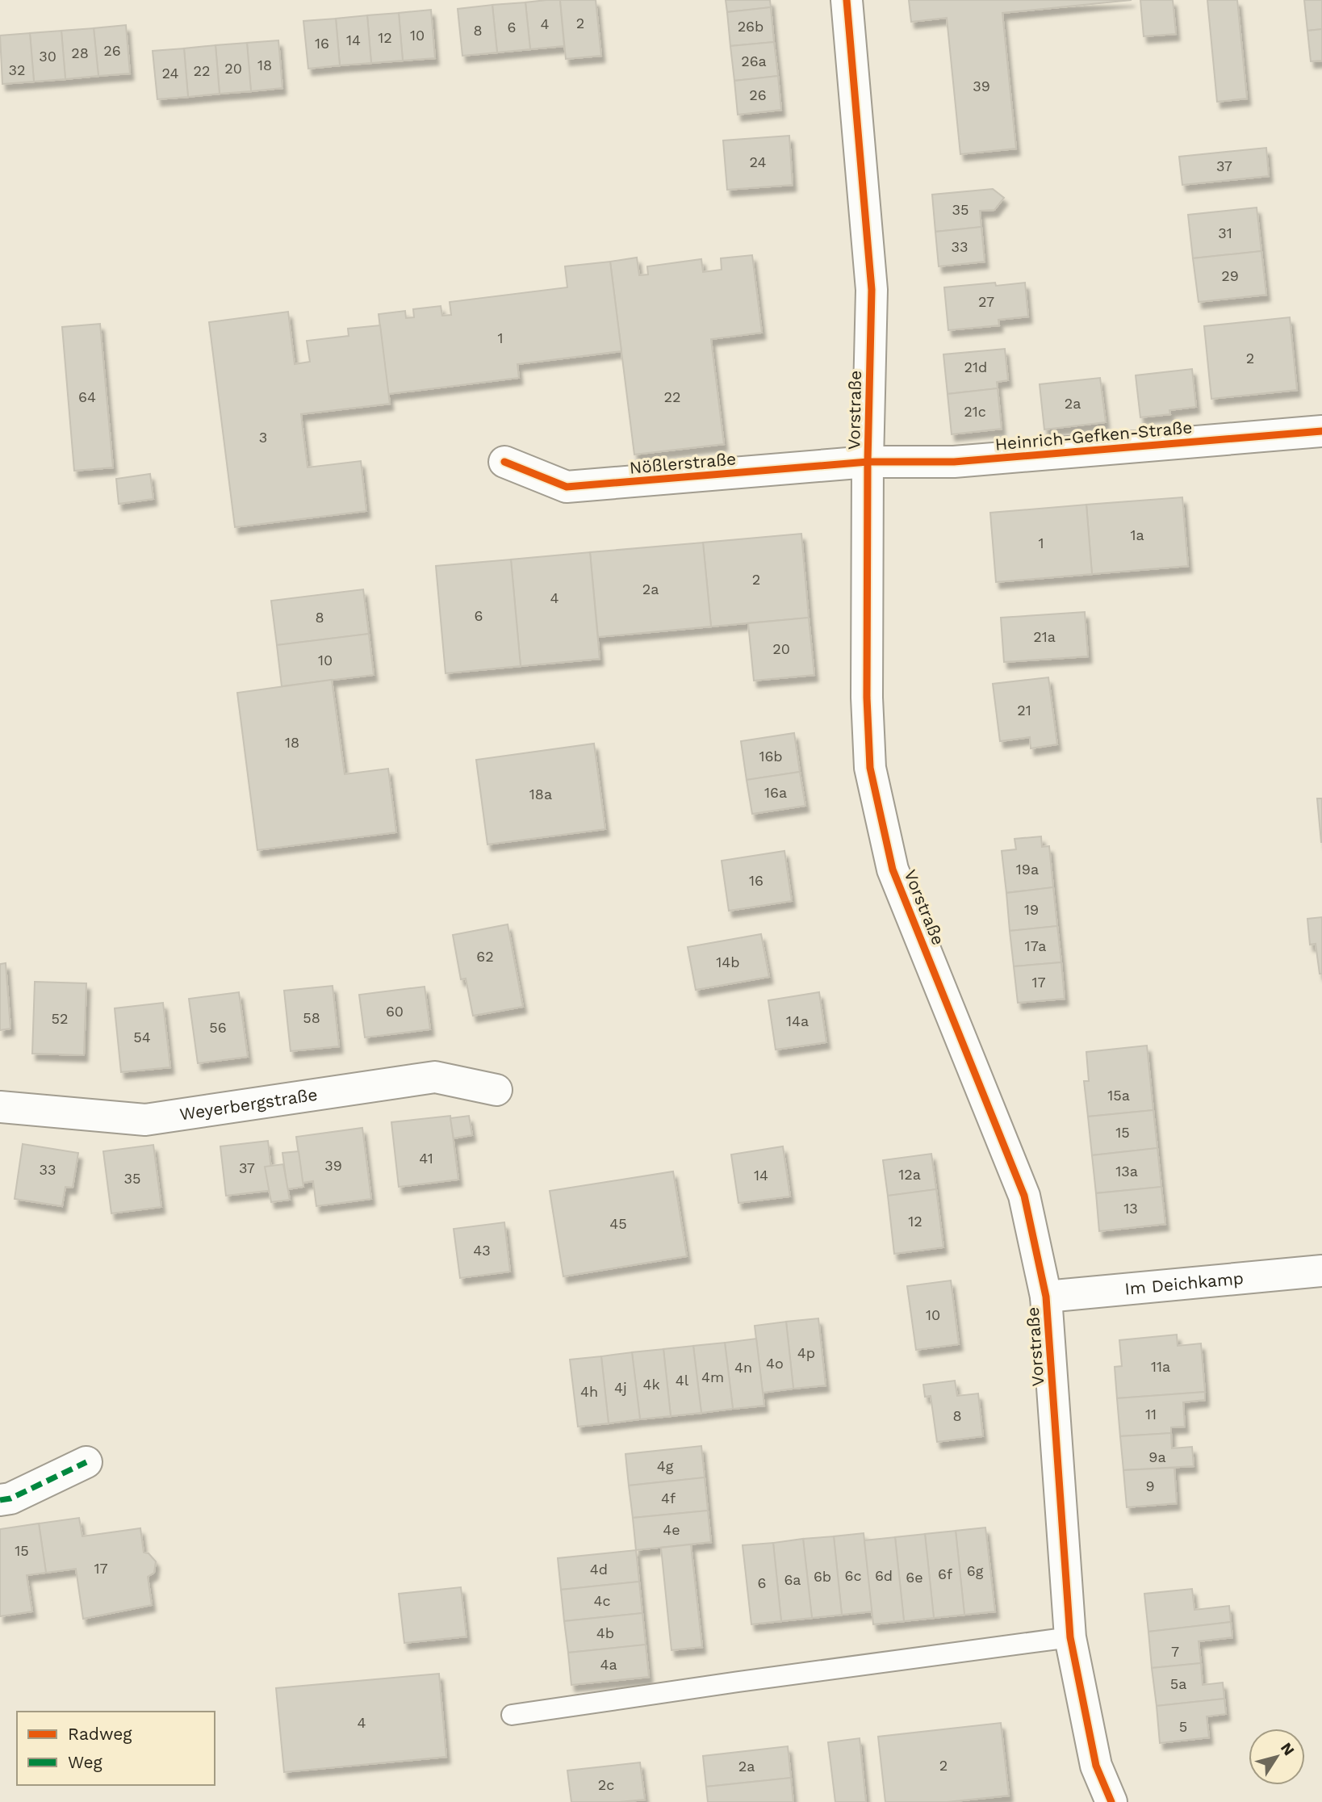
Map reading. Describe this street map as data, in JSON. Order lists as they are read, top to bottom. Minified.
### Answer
{"streets":{"street":["Vorstraße","Heinrich-Gefken-Straße","Nößlerstraße","Weyerbergstraße","Im Deichkamp"]},"crossings":[["Vorstraße","Heinrich-Gefken-Straße"],["Vorstraße","Nößlerstraße"],["Vorstraße","Im Deichkamp"],["Heinrich-Gefken-Straße","Nößlerstraße"]],"house_numbers":["2","4","26b","6","8","10","12","14","16","26","28","30","26a","18","20","32","22","24","39","26","24","37","35","31","33","29","27","1","2","21d","64","22","2a","21c","3","1a","1","2","2a","4","6","8","21a","20","10","21","18","16b","16a","18a","19a","16","19","17a","62","14b","17","60","58","52","14a","56","54","15a","15","41","39","37","33","13a","12a","14","35","13","12","45","43","10","4p","4o","11a","4n","4m","4l","4k","4j","4h","11","8","9a","4g","9","4f","4e","15","17","4d","6g","6f","6c","6d","6b","6e","6a","6","4c","4b","7","4a","5a","4","5","2","2a","2c"],"legend":["Radweg","Weg"],"north":"top right"}
